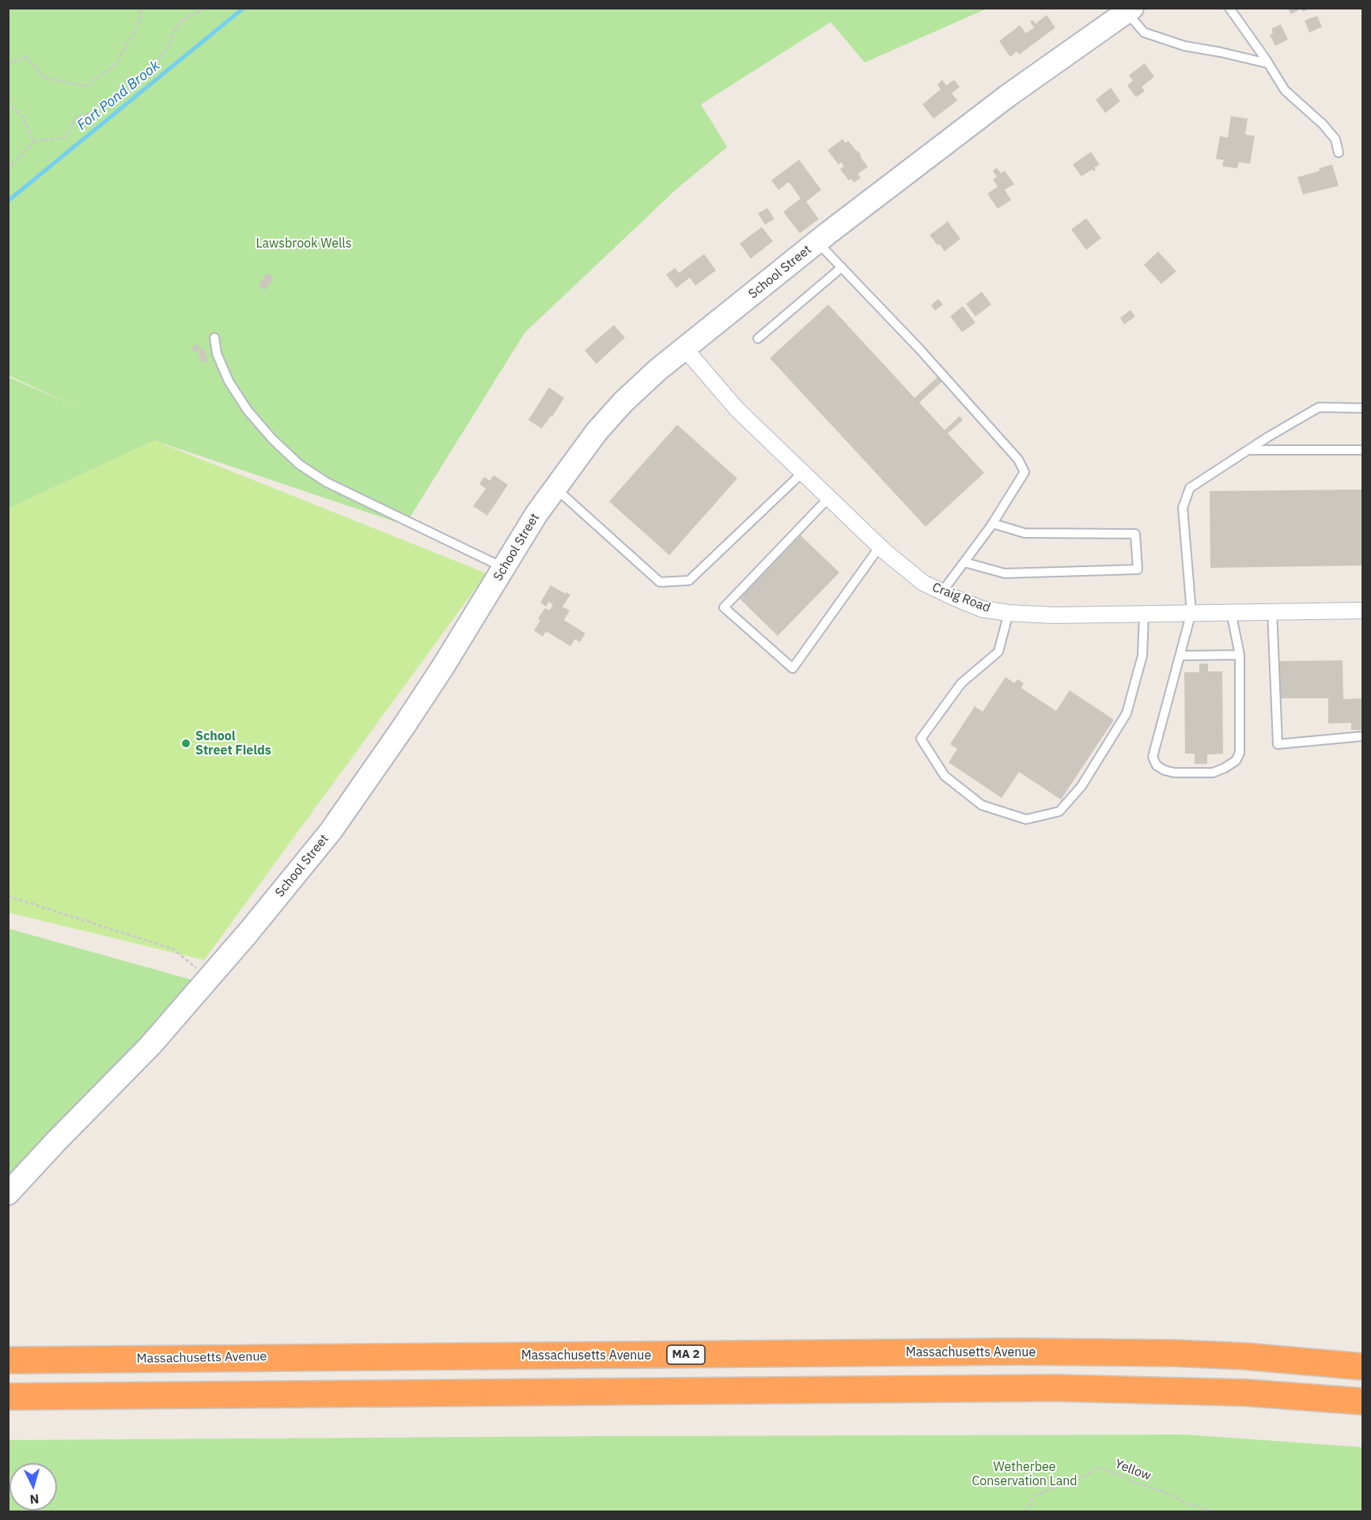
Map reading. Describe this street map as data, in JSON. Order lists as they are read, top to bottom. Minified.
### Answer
{"streets":{"highway":["Massachusetts Avenue","MA 2"],"street":["School Street","Craig Road"],"path":["Yellow"]},"crossings":[["School Street","Craig Road"]],"water":["Fort Pond Brook"],"parks":["Lawsbrook Wells","Wetherbee Conservation Land"],"places":["School Street Fields"],"north":"bottom"}
